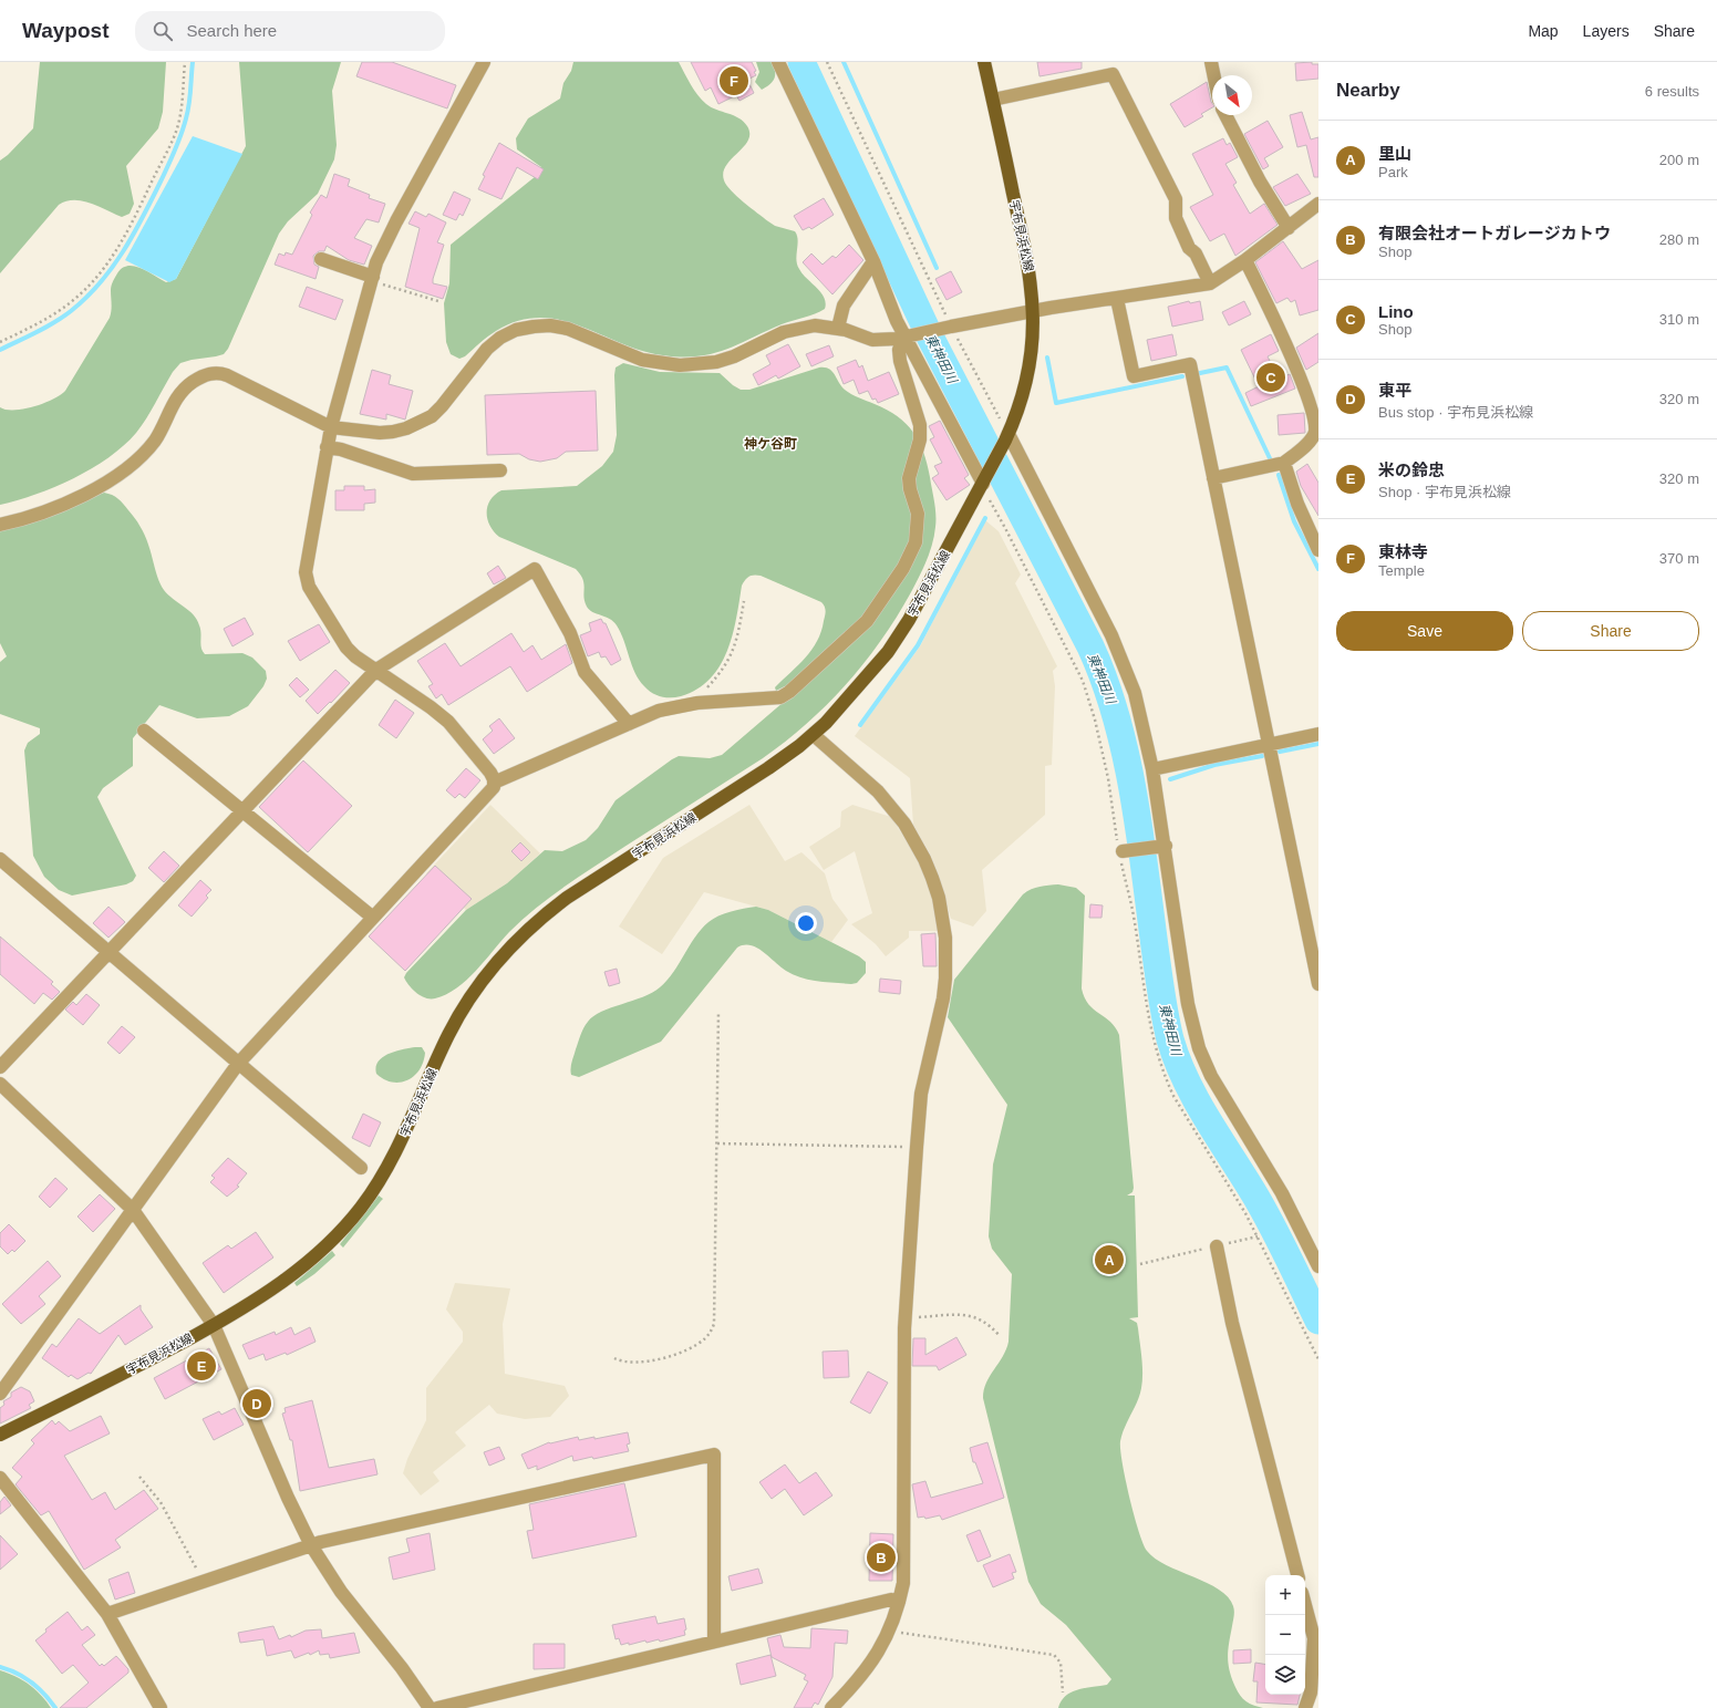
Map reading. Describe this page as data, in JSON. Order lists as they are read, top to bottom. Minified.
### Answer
{"streets":{"main road":["宇布見浜松線"]},"districts":["神ケ谷町"],"water":["東神田川"],"north":"bottom right","page":{"header":"Waypost","search":"Search here","nav":["Map","Layers","Share"],"heading":["Nearby","6 results"],"pins":["F","C","A","E","D","B"],"list":[{"mark":"A","name":"里山","note":"Park","value":"200 m"},{"mark":"B","name":"有限会社オートガレージカトウ","note":"Shop","value":"280 m"},{"mark":"C","name":"Lino","note":"Shop","value":"310 m"},{"mark":"D","name":"東平","note":"Bus stop · 宇布見浜松線","value":"320 m"},{"mark":"E","name":"米の鈴忠","note":"Shop · 宇布見浜松線","value":"320 m"},{"mark":"F","name":"東林寺","note":"Temple","value":"370 m"}],"buttons":["Save","Share"],"map_buttons":["+","−"]}}
